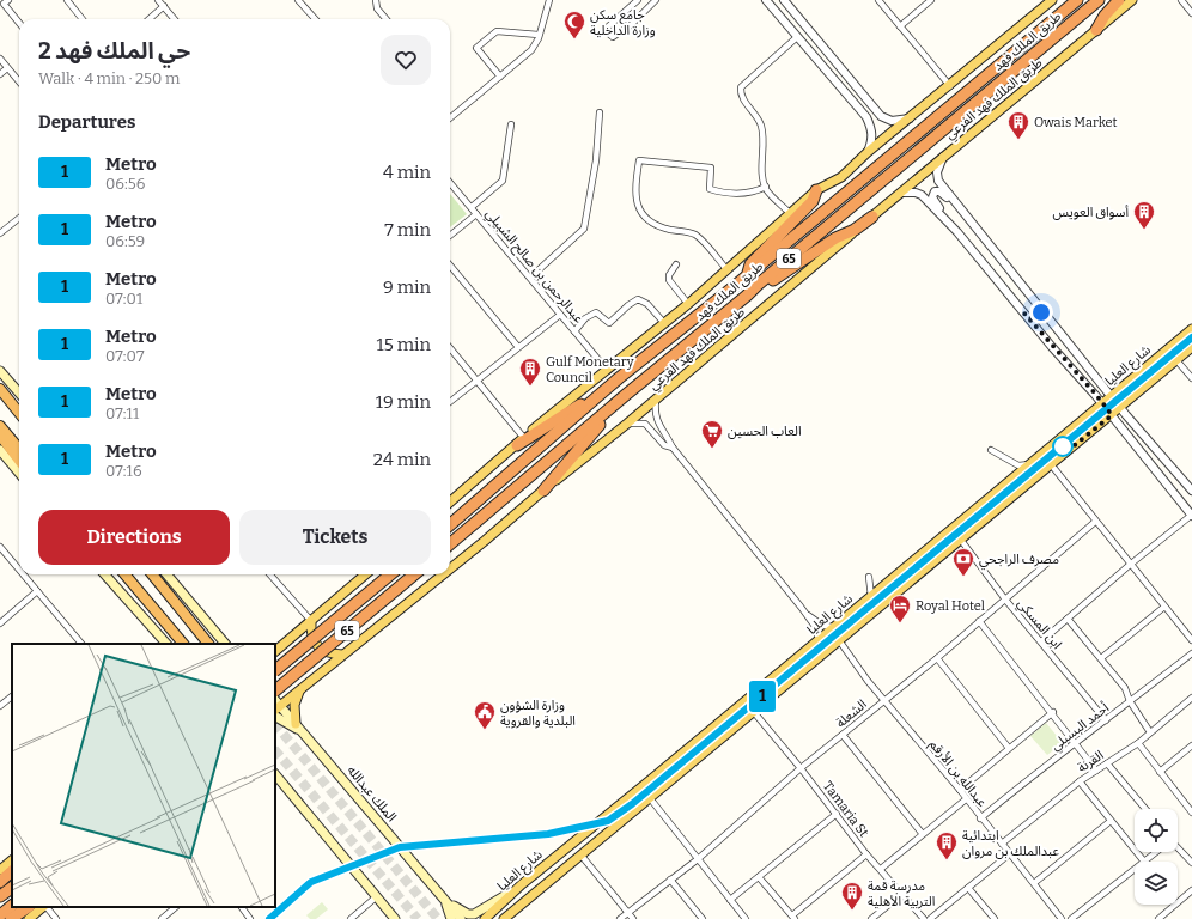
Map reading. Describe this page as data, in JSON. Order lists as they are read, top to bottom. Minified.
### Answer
{"streets":{"highway":["طريق الملك فهد","65"],"main road":["طريق الملك فهد الفرعي","شارع العليا","الملك عبدالله"],"street":["عبدالرحمن بن صالح الشبيلي","ابن المسكي","الشعلة","أحمد البسيلي","القرنة","عبدالله بن الأرقم","Tamaria St"]},"crossings":[["طريق الملك فهد الفرعي","الملك عبدالله"],["شارع العليا","ابن المسكي"],["شارع العليا","عبدالله بن الأرقم"],["شارع العليا","Tamaria St"],["ابن المسكي","الشعلة"],["ابن المسكي","أحمد البسيلي"],["الشعلة","عبدالله بن الأرقم"],["الشعلة","Tamaria St"],["أحمد البسيلي","عبدالله بن الأرقم"],["القرنة","عبدالله بن الأرقم"]],"places":{"mosque":["جامع سكن وزارة الداخلية"],"building":["Owais Market","أسواق العويس","Gulf Monetary Council","ابتدائية عبدالملك بن مروان","مدرسة قمة التربية الأهلية"],"supermarket":["العاب الحسين"],"bank":["مصرف الراجحي"],"hotel":["Royal Hotel"],"public building":["وزارة الشؤون البلدية والقروية"]},"lines":["metro line 1"],"page":{"on_map":"1","heading":[["حي الملك فهد 2","Walk · 4 min · 250 m"],"Departures"],"list":[{"mark":"1","name":"Metro","note":"06:56","value":"4 min"},{"mark":"1","name":"Metro","note":"06:59","value":"7 min"},{"mark":"1","name":"Metro","note":"07:01","value":"9 min"},{"mark":"1","name":"Metro","note":"07:07","value":"15 min"},{"mark":"1","name":"Metro","note":"07:11","value":"19 min"},{"mark":"1","name":"Metro","note":"07:16","value":"24 min"}],"buttons":["Directions","Tickets"]}}
